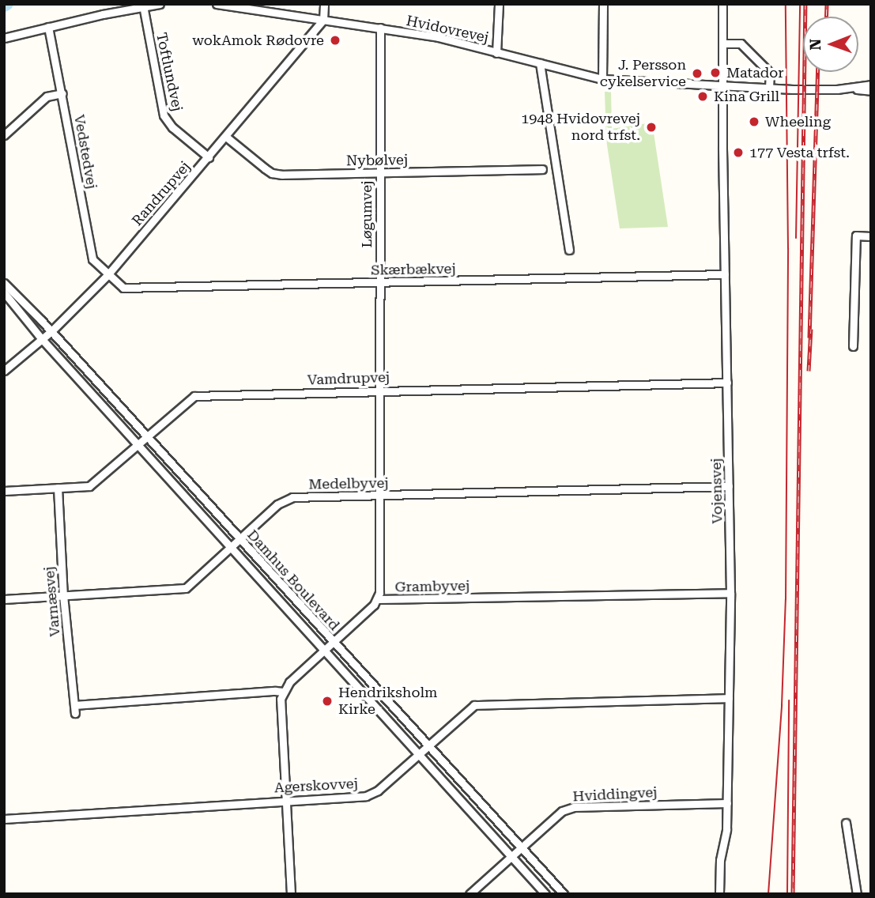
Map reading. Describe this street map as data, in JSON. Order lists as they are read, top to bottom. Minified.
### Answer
{"streets":{"street":["Hvidovrevej","Toftlundvej","Vedstedvej","Nybølvej","Randrupvej","Løgumvej","Skærbækvej","Vamdrupvej","Medelbyvej","Vojensvej","Damhus Boulevard","Grambyvej","Varnæsvej","Agerskovvej","Hviddingvej"]},"crossings":[["Hvidovrevej","Randrupvej"],["Hvidovrevej","Løgumvej"],["Hvidovrevej","Vojensvej"],["Toftlundvej","Randrupvej"],["Vedstedvej","Randrupvej"],["Vedstedvej","Skærbækvej"],["Nybølvej","Randrupvej"],["Nybølvej","Løgumvej"],["Randrupvej","Skærbækvej"],["Randrupvej","Damhus Boulevard"],["Løgumvej","Skærbækvej"],["Løgumvej","Vamdrupvej"],["Løgumvej","Medelbyvej"],["Løgumvej","Grambyvej"],["Skærbækvej","Vojensvej"],["Vamdrupvej","Vojensvej"],["Vamdrupvej","Damhus Boulevard"],["Vamdrupvej","Varnæsvej"],["Medelbyvej","Vojensvej"],["Medelbyvej","Damhus Boulevard"],["Medelbyvej","Varnæsvej"],["Vojensvej","Grambyvej"],["Vojensvej","Agerskovvej"],["Vojensvej","Hviddingvej"],["Damhus Boulevard","Grambyvej"],["Damhus Boulevard","Agerskovvej"],["Damhus Boulevard","Hviddingvej"],["Grambyvej","Varnæsvej"]],"places":["wokAmok Rødovre","Matador","J. Persson cykelservice","Kina Grill","Wheeling","1948 Hvidovrevej nord trfst.","177 Vesta trfst.","Hendriksholm Kirke"],"north":"left"}
